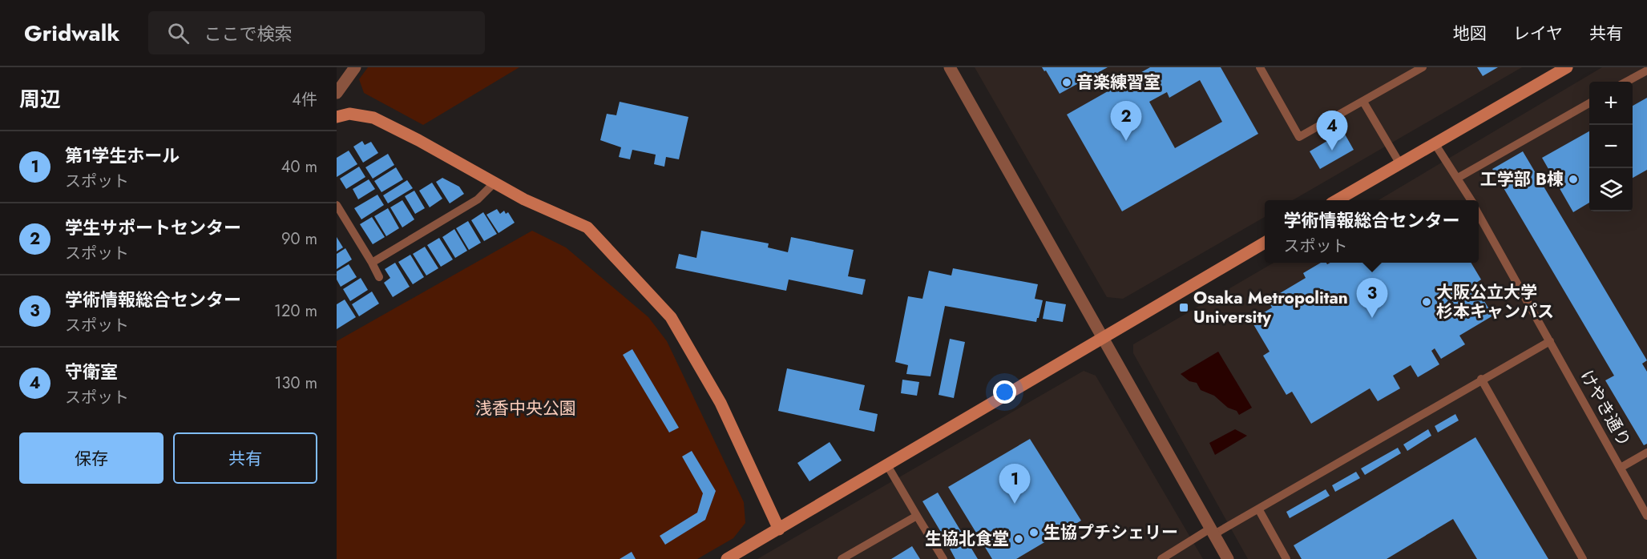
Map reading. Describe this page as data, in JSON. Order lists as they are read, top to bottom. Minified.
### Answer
{"streets":{"lane":["けやき通り"]},"parks":["浅香中央公園"],"places":{"other":["音楽練習室","工学部 B棟","大阪公立大学 杉本キャンパス","生協プチシェリー","生協北食堂"],"transit":["Osaka Metropolitan University"]},"page":{"header":"Gridwalk","search":"ここで検索","nav":["地図","レイヤ","共有"],"heading":["周辺","4件"],"map_buttons":["+","−"],"pins":["2","4","3","1"],"list":[{"mark":"1","name":"第1学生ホール","note":"スポット","value":"40 m"},{"mark":"2","name":"学生サポートセンター","note":"スポット","value":"90 m"},{"mark":"3","name":"学術情報総合センター","note":"スポット","value":"120 m"},{"mark":"4","name":"守衛室","note":"スポット","value":"130 m"}],"popup":["学術情報総合センター","スポット"],"buttons":["保存","共有"]}}
